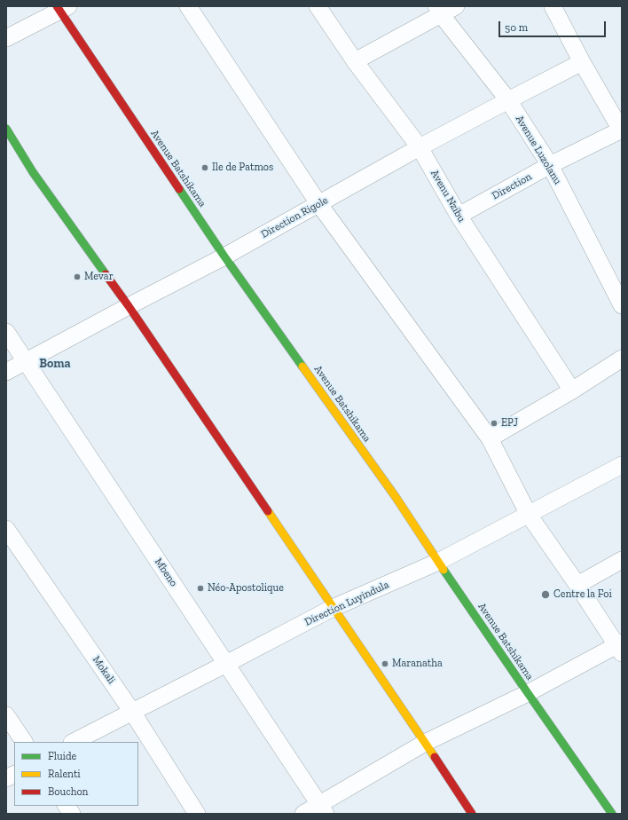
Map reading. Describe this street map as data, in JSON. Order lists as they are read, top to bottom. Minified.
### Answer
{"streets":{"street":["Avenue Luzolanu","Avenue Batshikama","Direction","Avenu Nzibu","Direction Rigole","Mbeno","Direction Luyindula","Mokali"]},"crossings":[["Avenue Luzolanu","Direction"],["Avenue Luzolanu","Direction Rigole"],["Avenue Batshikama","Direction Rigole"],["Avenue Batshikama","Direction Luyindula"],["Direction","Avenu Nzibu"],["Avenu Nzibu","Direction Rigole"],["Direction Rigole","Mbeno"],["Mbeno","Direction Luyindula"],["Direction Luyindula","Mokali"]],"districts":["Boma"],"places":["Ile de Patmos","Mevar","EPJ","Néo-Apostolique","Centre la Foi","Maranatha"],"legend":["Fluide","Ralenti","Bouchon"],"scale_bar":"50 m"}
